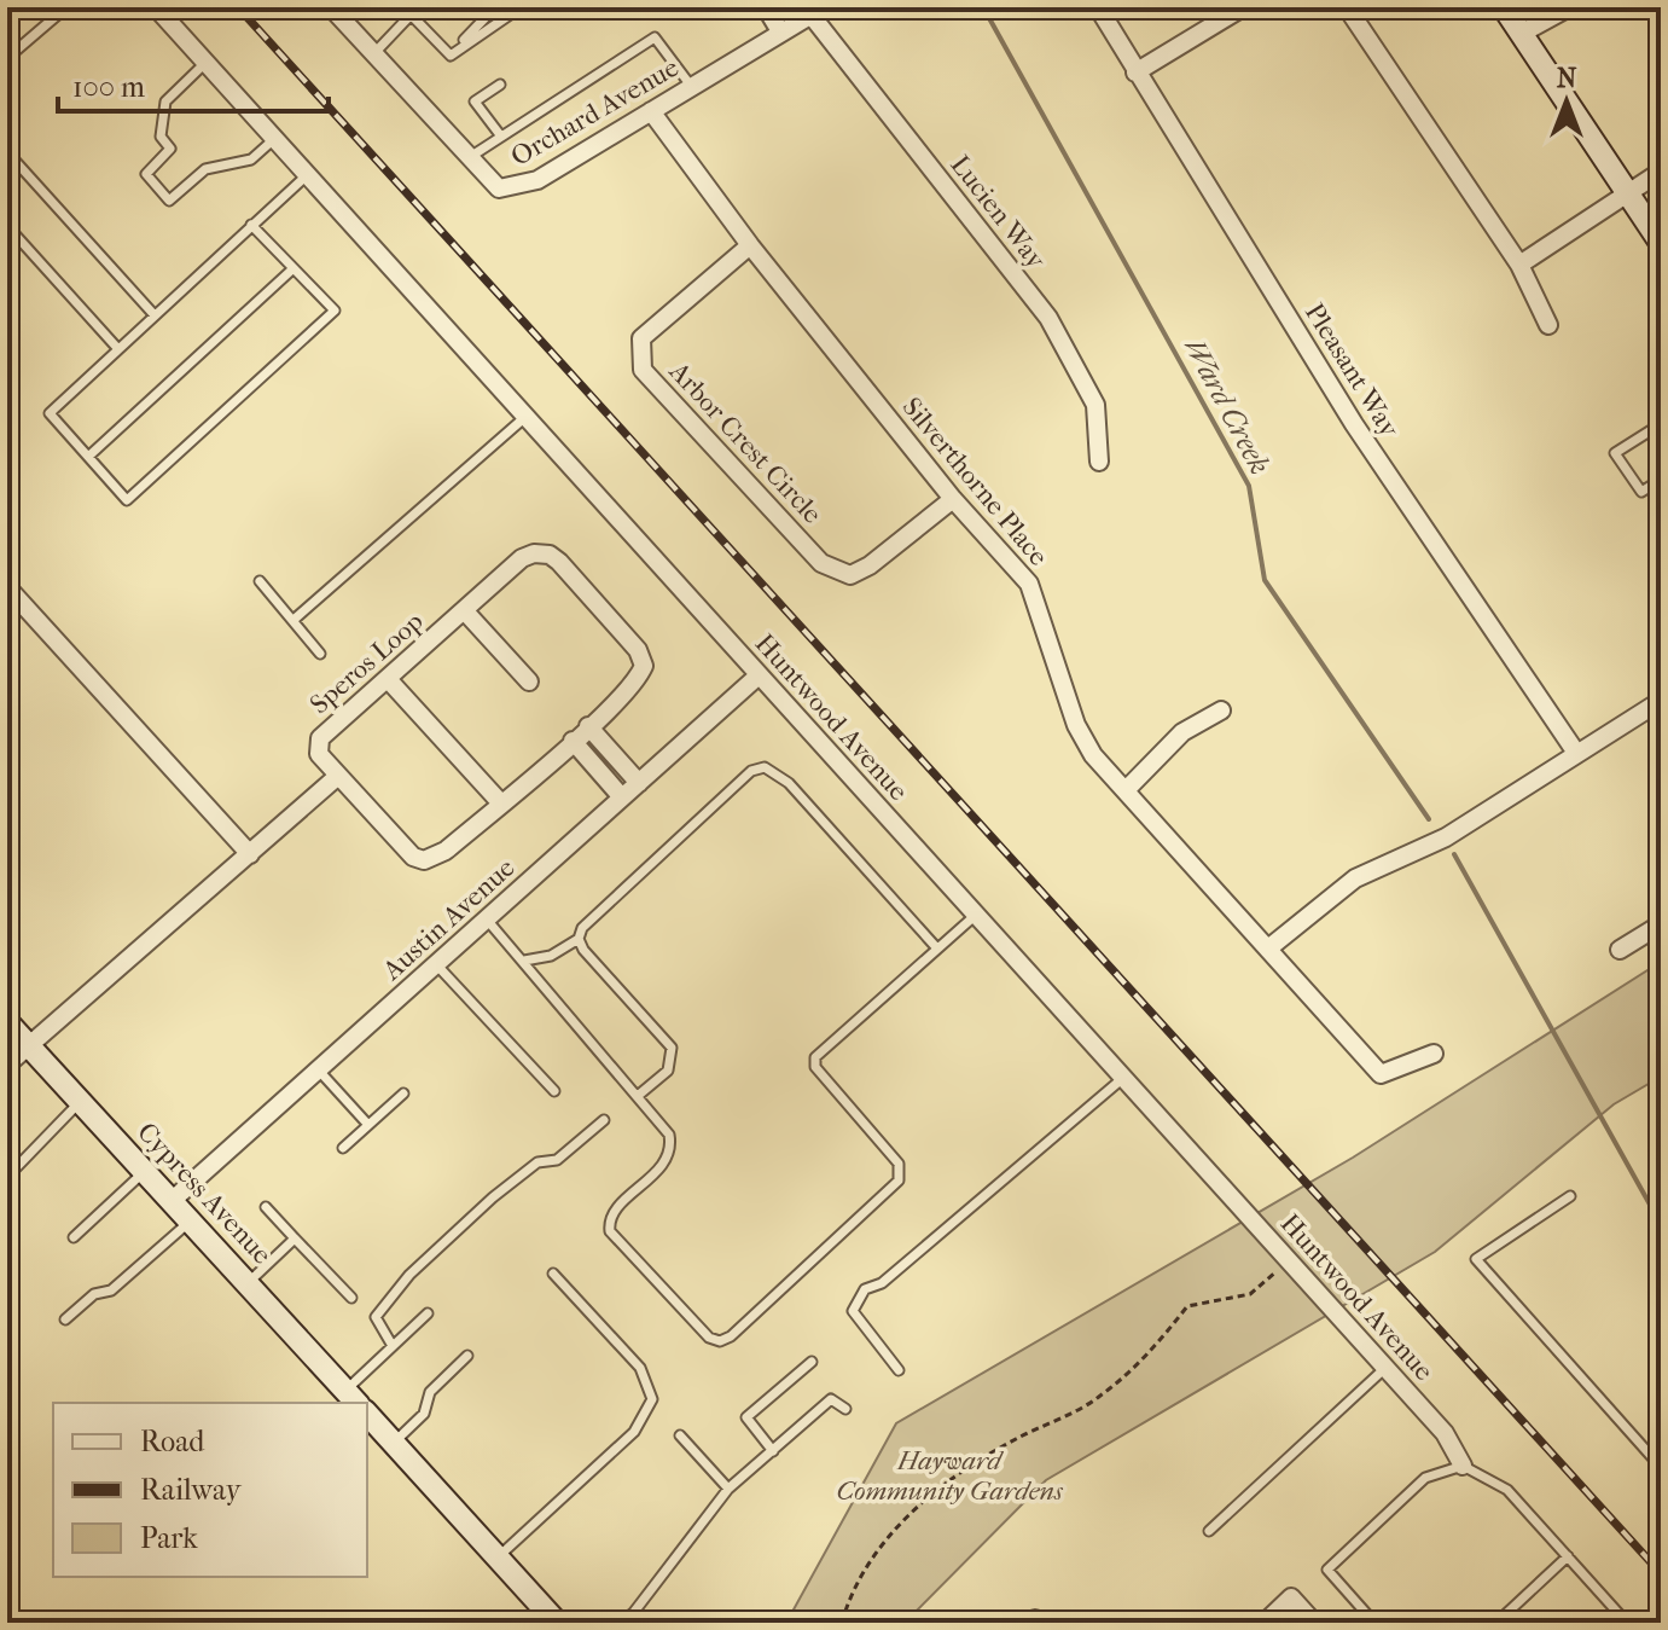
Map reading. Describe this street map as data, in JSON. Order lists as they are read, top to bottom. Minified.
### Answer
{"streets":{"street":["Orchard Avenue","Lucien Way","Pleasant Way","Arbor Crest Circle","Silverthorne Place","Speros Loop","Huntwood Avenue","Austin Avenue","Cypress Avenue"]},"crossings":[["Orchard Avenue","Lucien Way"],["Orchard Avenue","Silverthorne Place"],["Arbor Crest Circle","Silverthorne Place"],["Huntwood Avenue","Austin Avenue"],["Austin Avenue","Cypress Avenue"]],"water":["Ward Creek"],"parks":["Hayward Community Gardens"],"legend":["Road","Railway","Park"],"scale_bar":"100 m","north":"top"}
